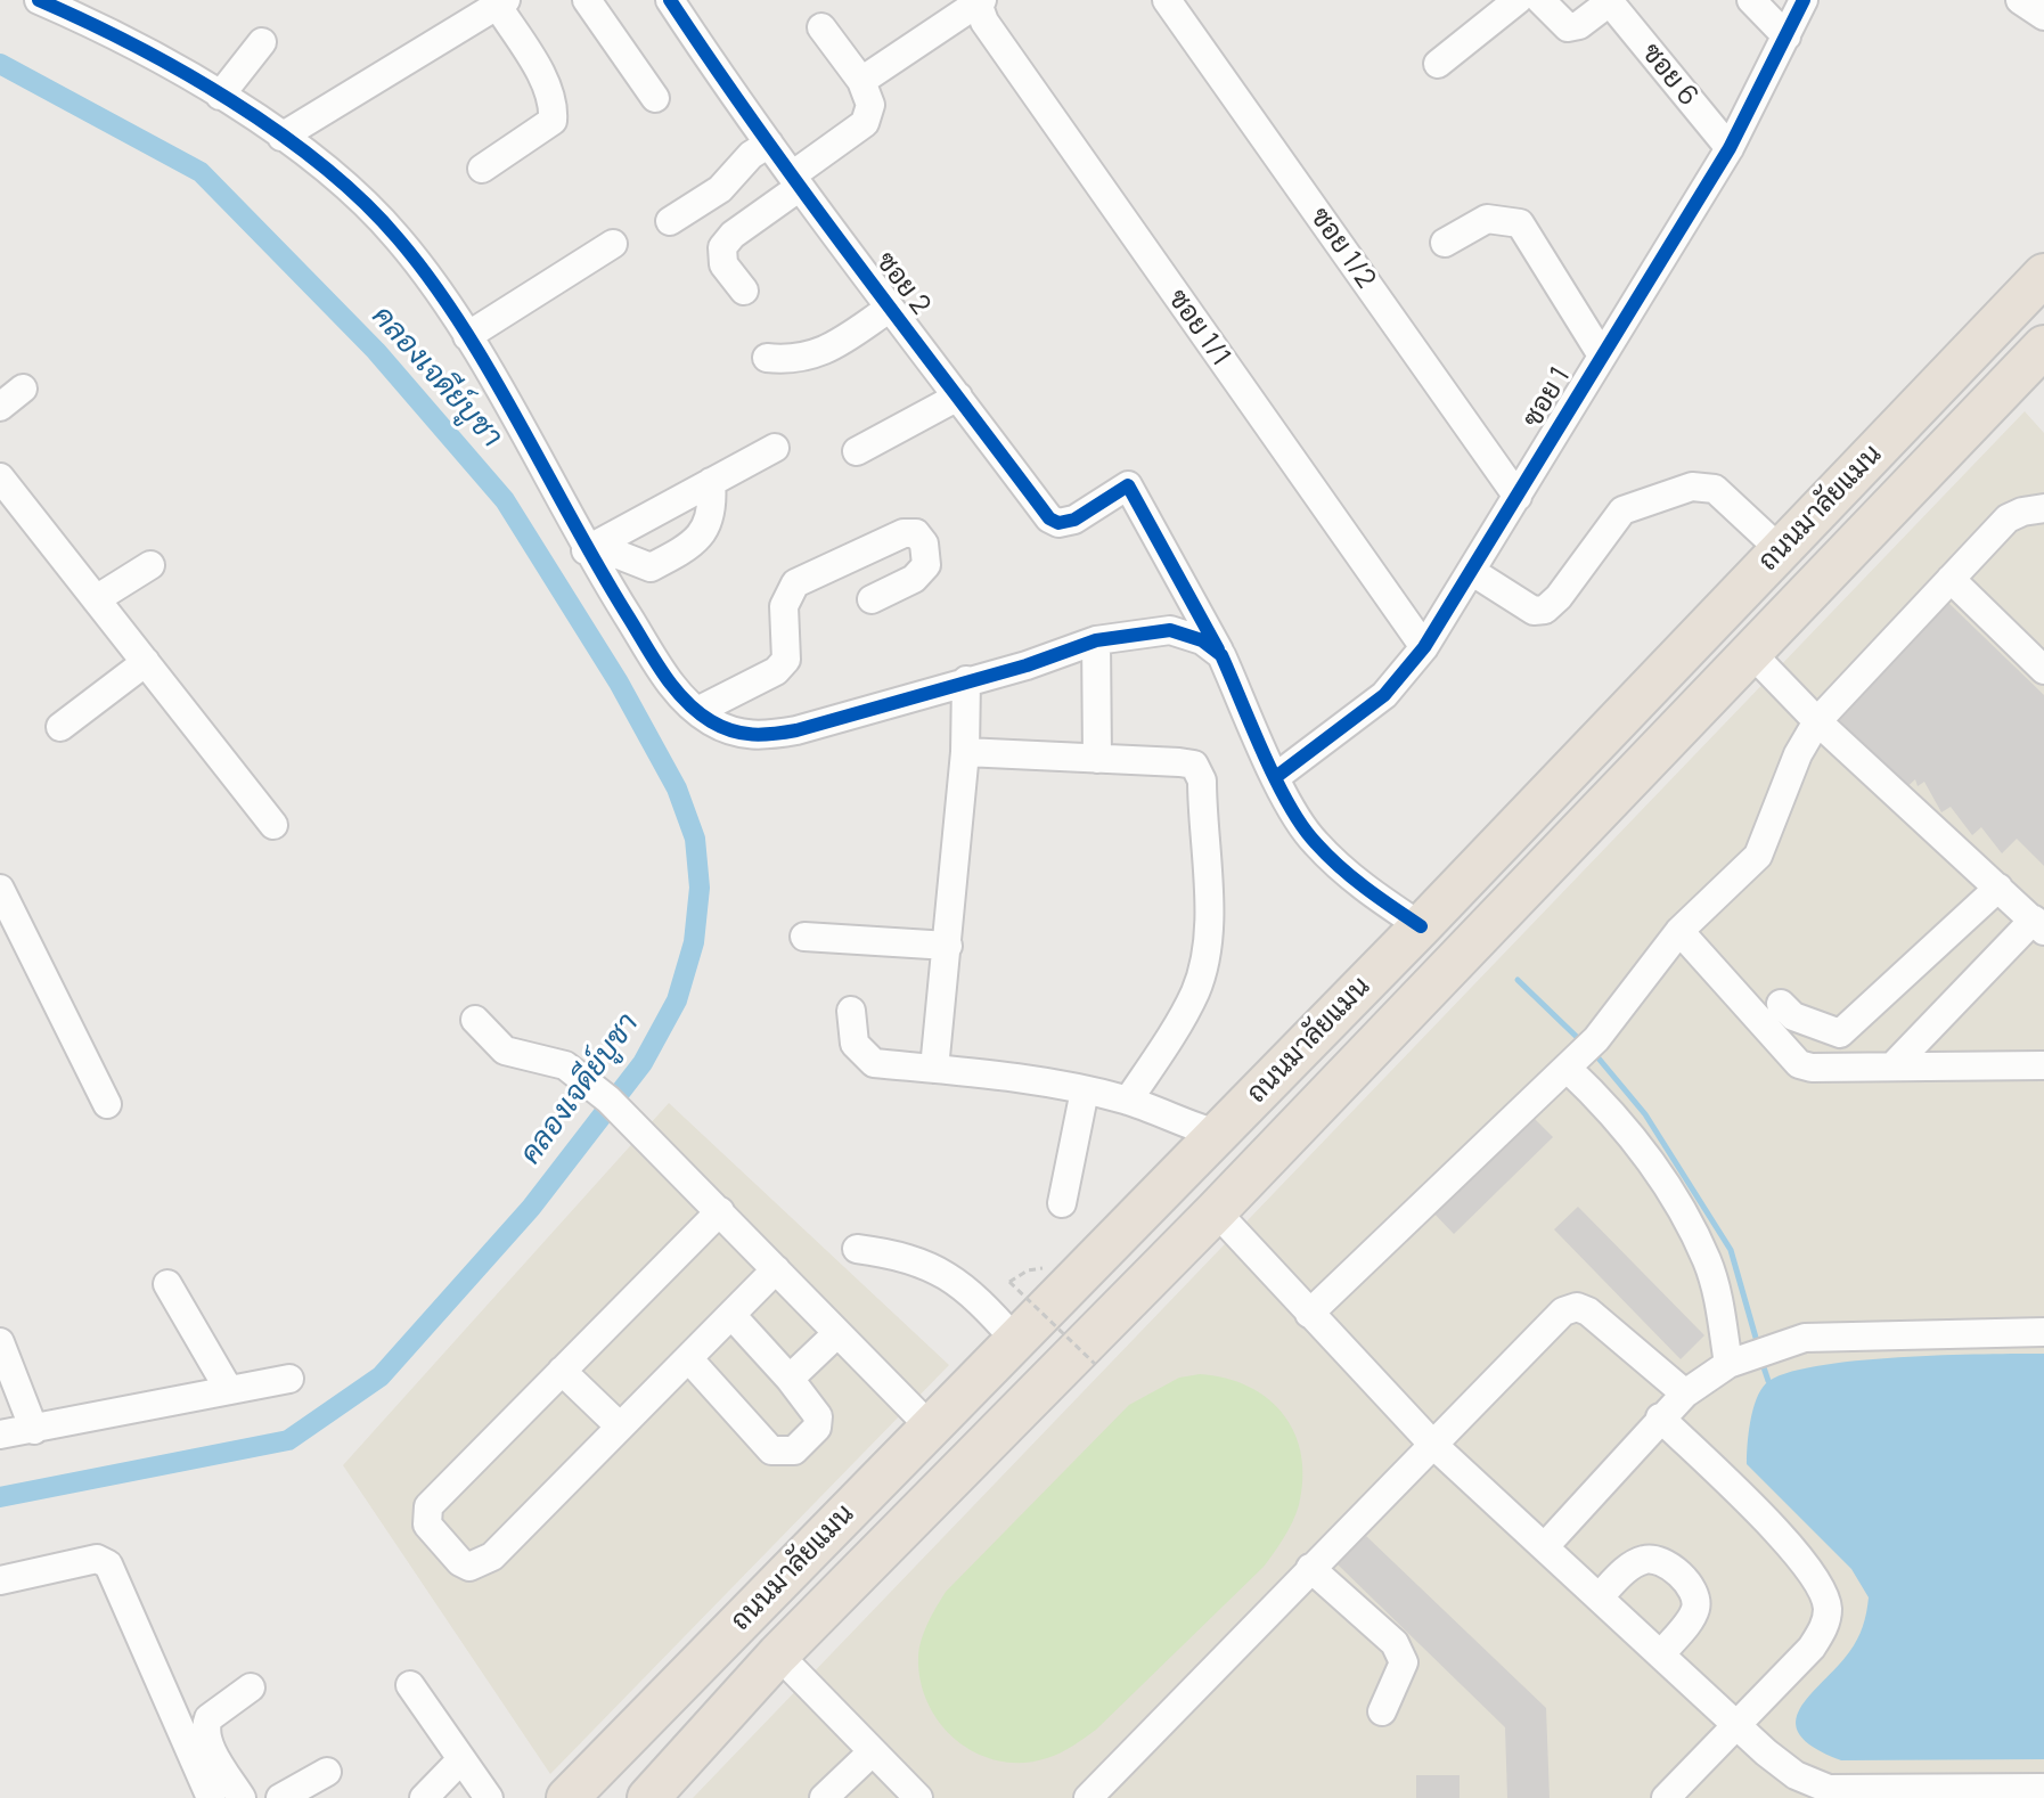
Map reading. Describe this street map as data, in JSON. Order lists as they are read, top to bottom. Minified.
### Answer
{"streets":{"highway":["ถนนมาลัยแมน"],"street":["ซอย 6","ซอย 1/2","ซอย 2","ซอย 1/1","ซอย 1"]},"crossings":[["ซอย 6","ซอย 1"],["ซอย 1/2","ซอย 1"],["ซอย 1/1","ซอย 1"]],"water":["คลองเจดีย์บูชา"]}
